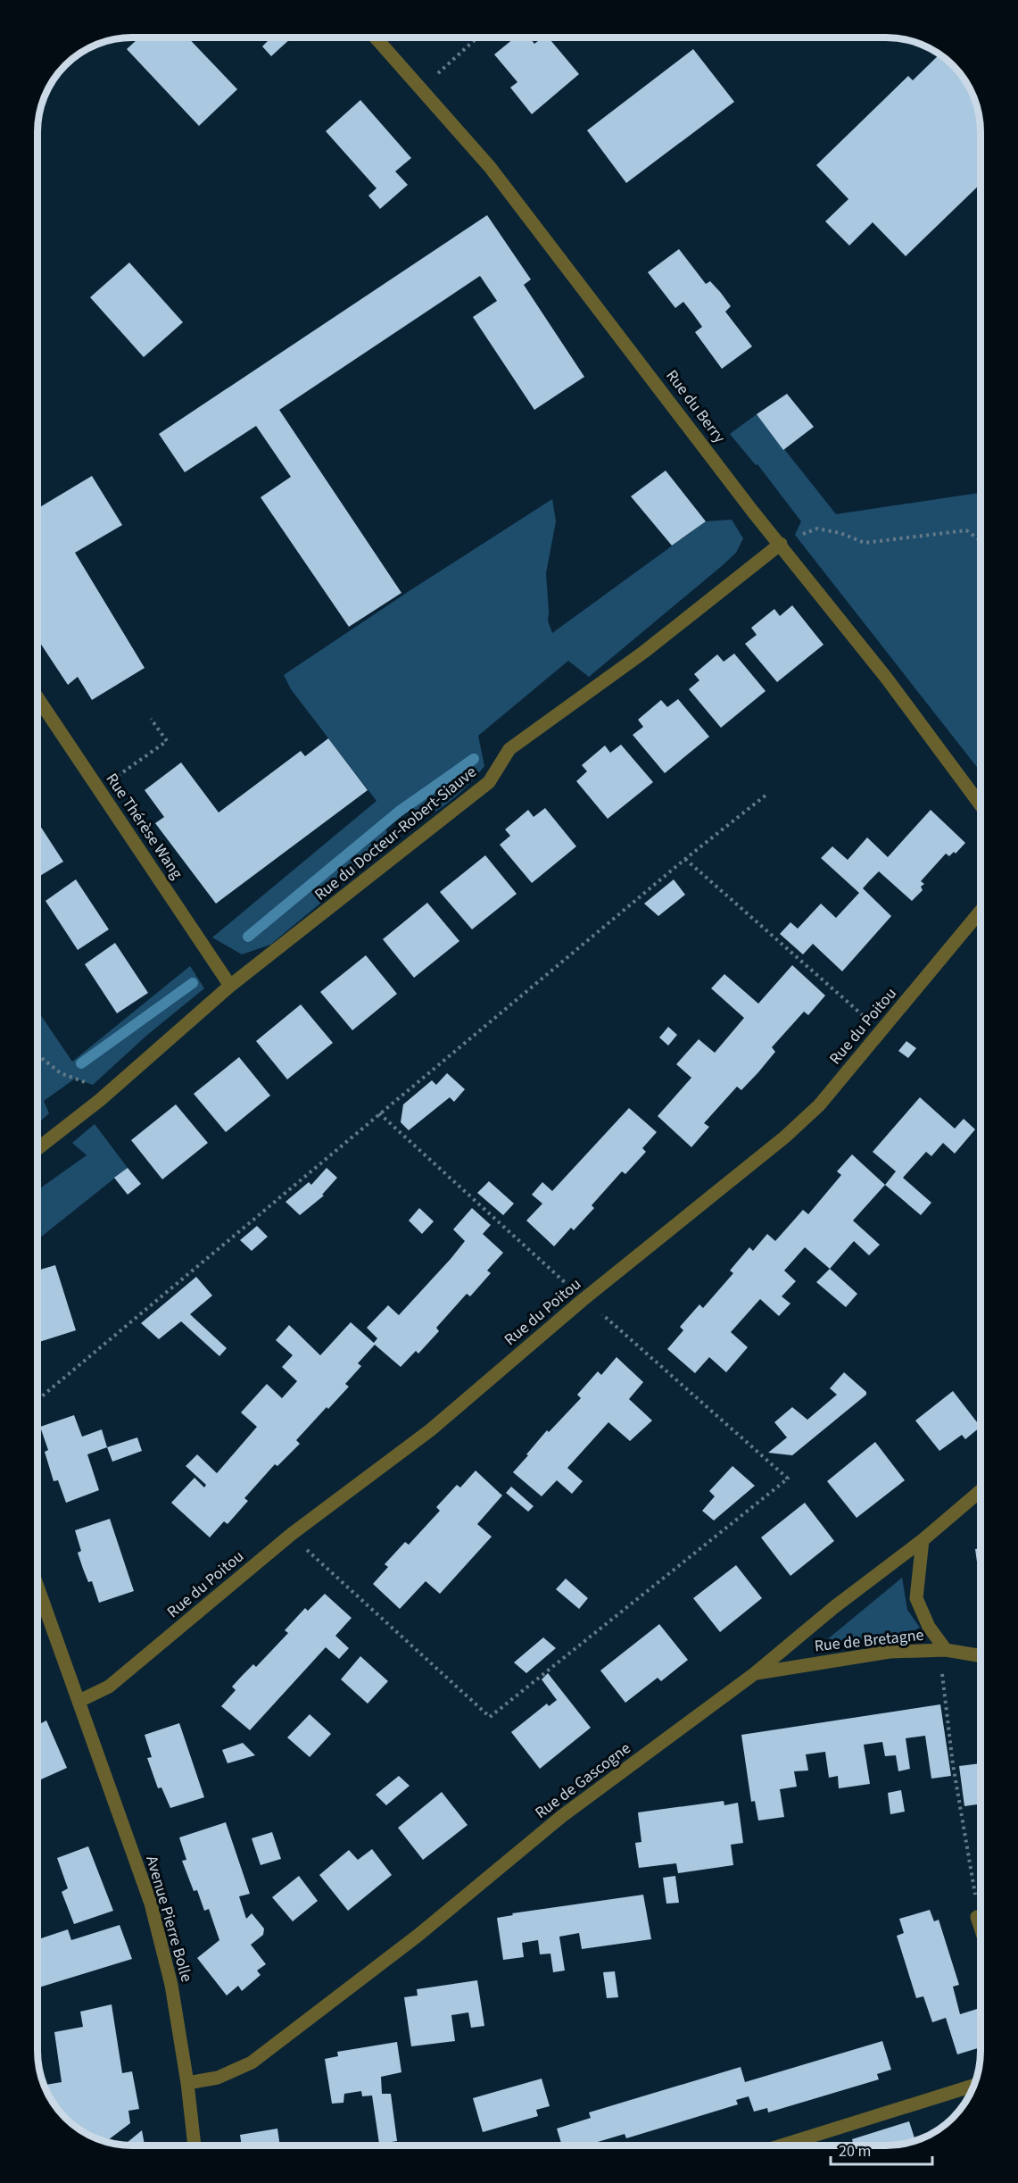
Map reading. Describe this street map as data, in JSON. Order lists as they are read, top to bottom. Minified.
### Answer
{"streets":{"street":["Rue du Berry","Rue Thérèse Wang","Rue du Docteur-Robert-Siauve","Rue du Poitou","Rue de Bretagne","Rue de Gascogne","Avenue Pierre Bolle"]},"crossings":[["Rue du Berry","Rue du Docteur-Robert-Siauve"],["Rue Thérèse Wang","Rue du Docteur-Robert-Siauve"],["Rue du Poitou","Avenue Pierre Bolle"],["Rue de Bretagne","Rue de Gascogne"],["Rue de Gascogne","Avenue Pierre Bolle"]],"scale_bar":"20 m"}
